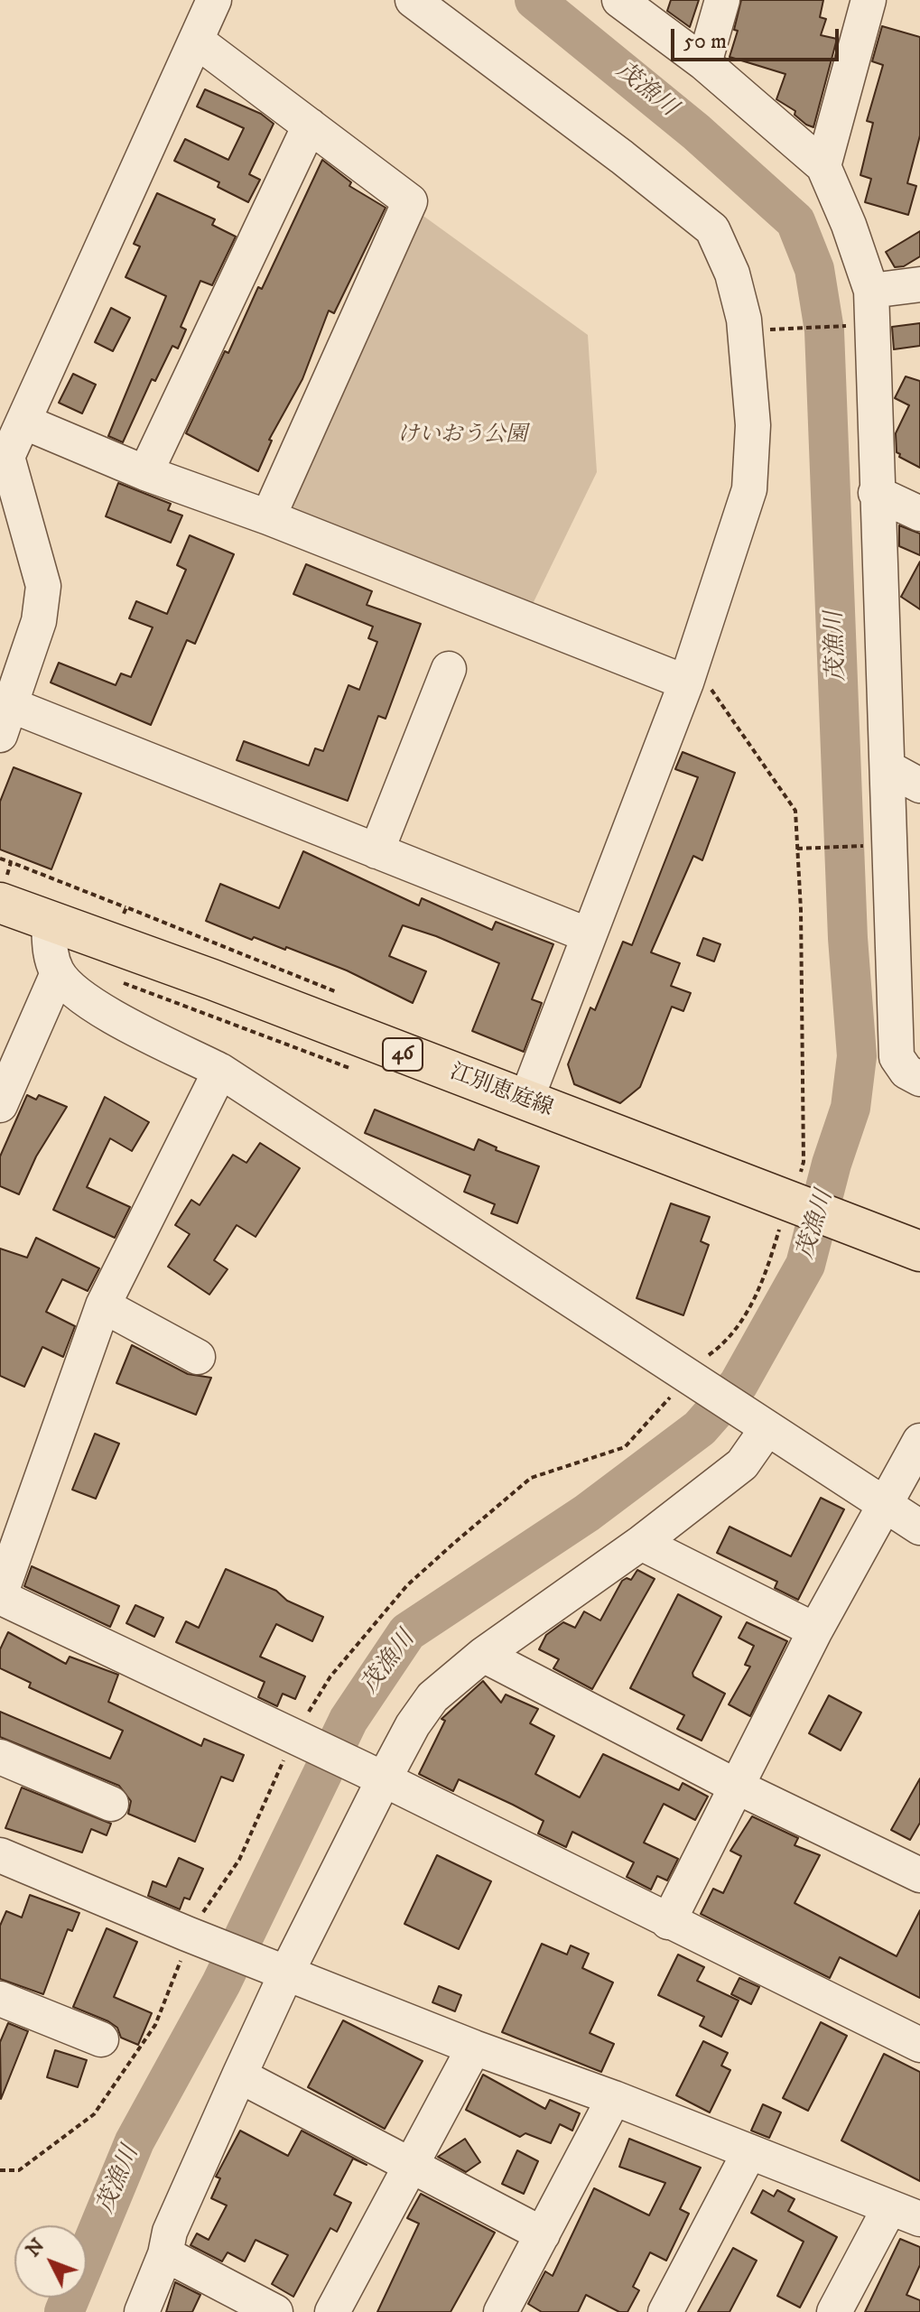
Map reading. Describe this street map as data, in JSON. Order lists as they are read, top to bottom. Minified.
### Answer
{"streets":{"main road":["46","江別恵庭線"]},"water":["茂漁川"],"parks":["けいおう公園"],"scale_bar":"50 m","north":"top left"}
